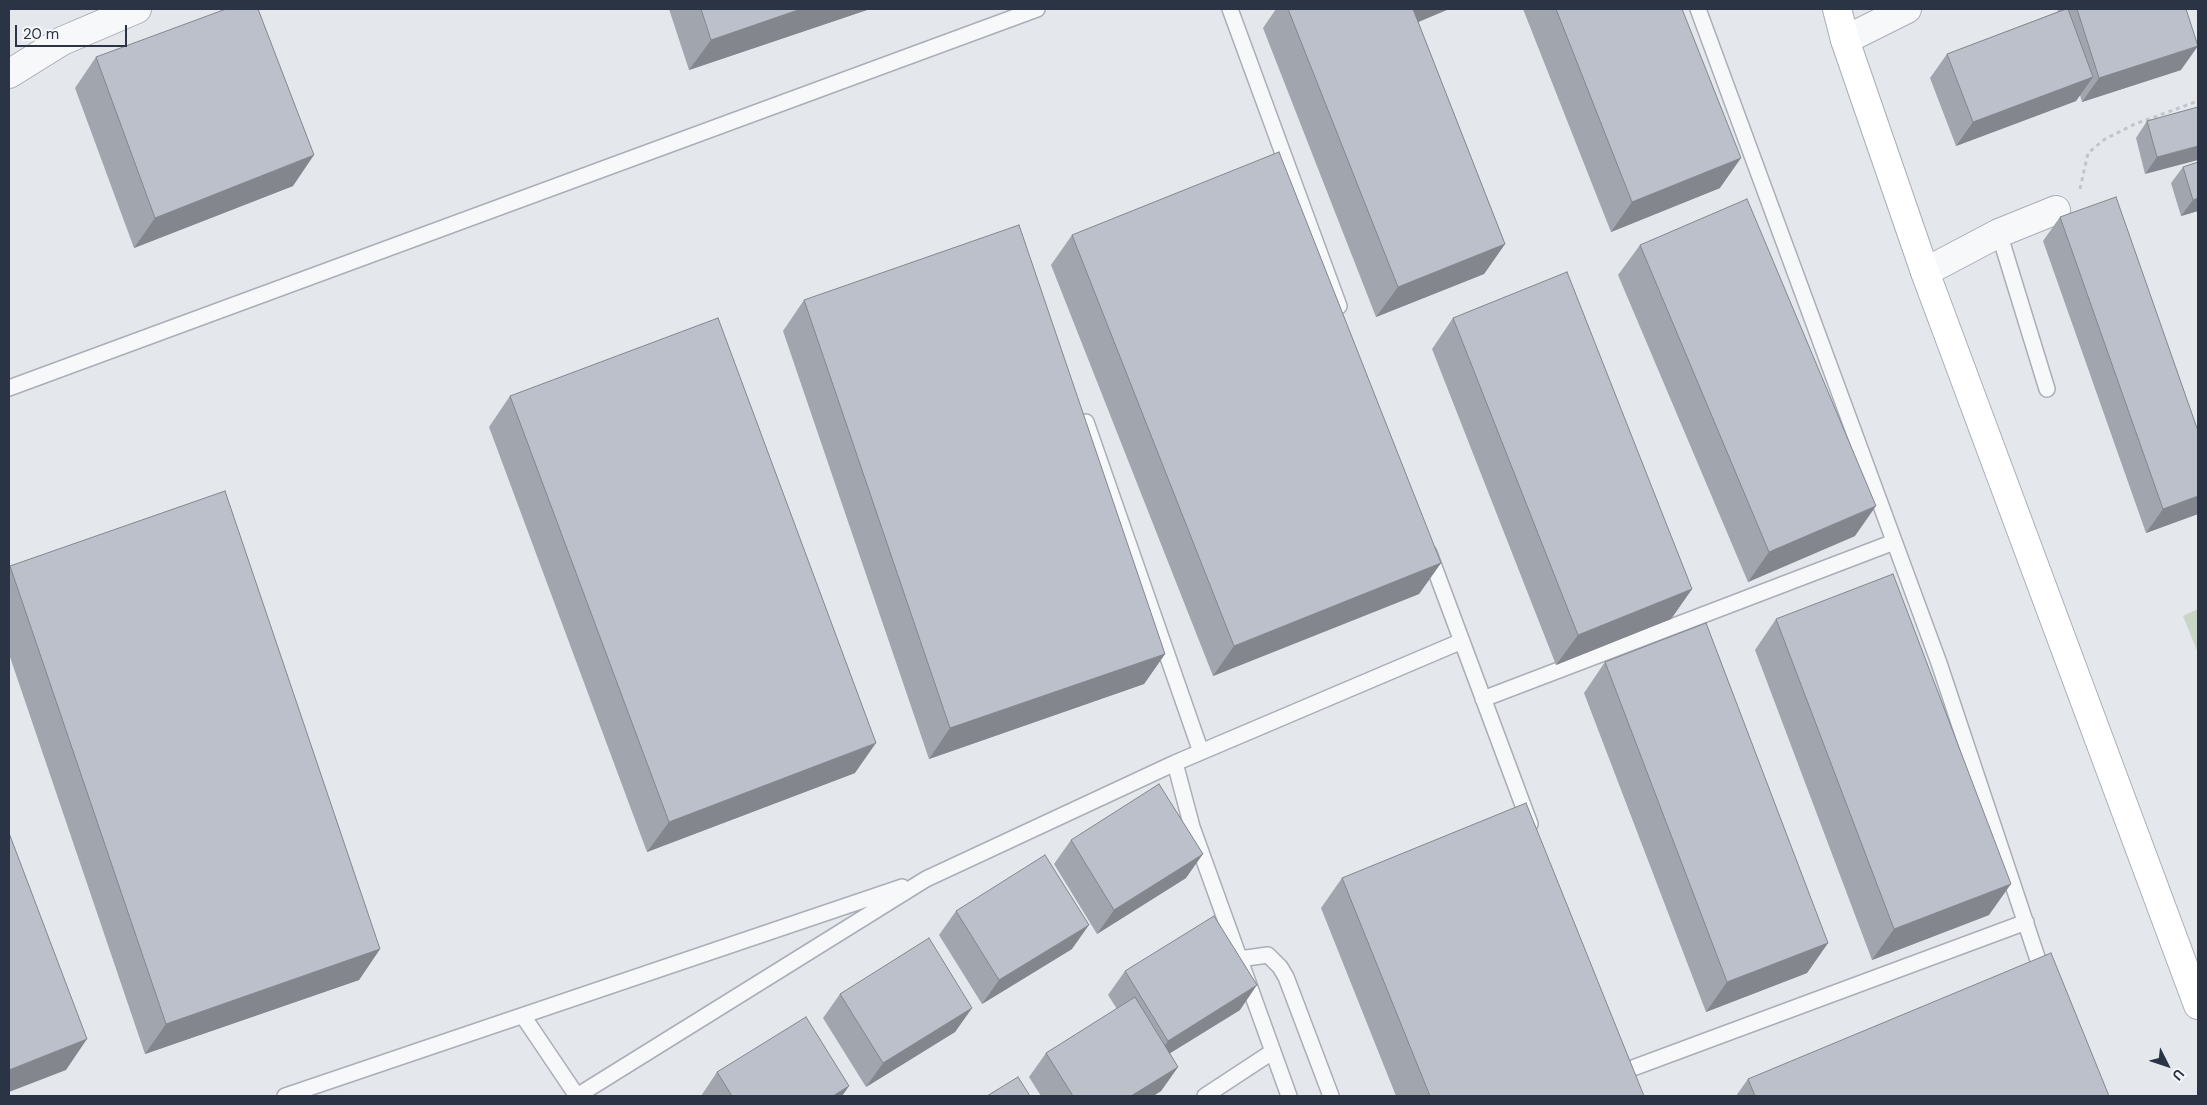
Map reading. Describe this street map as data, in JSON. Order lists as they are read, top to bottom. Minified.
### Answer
{"scale_bar":"20 m","north":"bottom right"}
